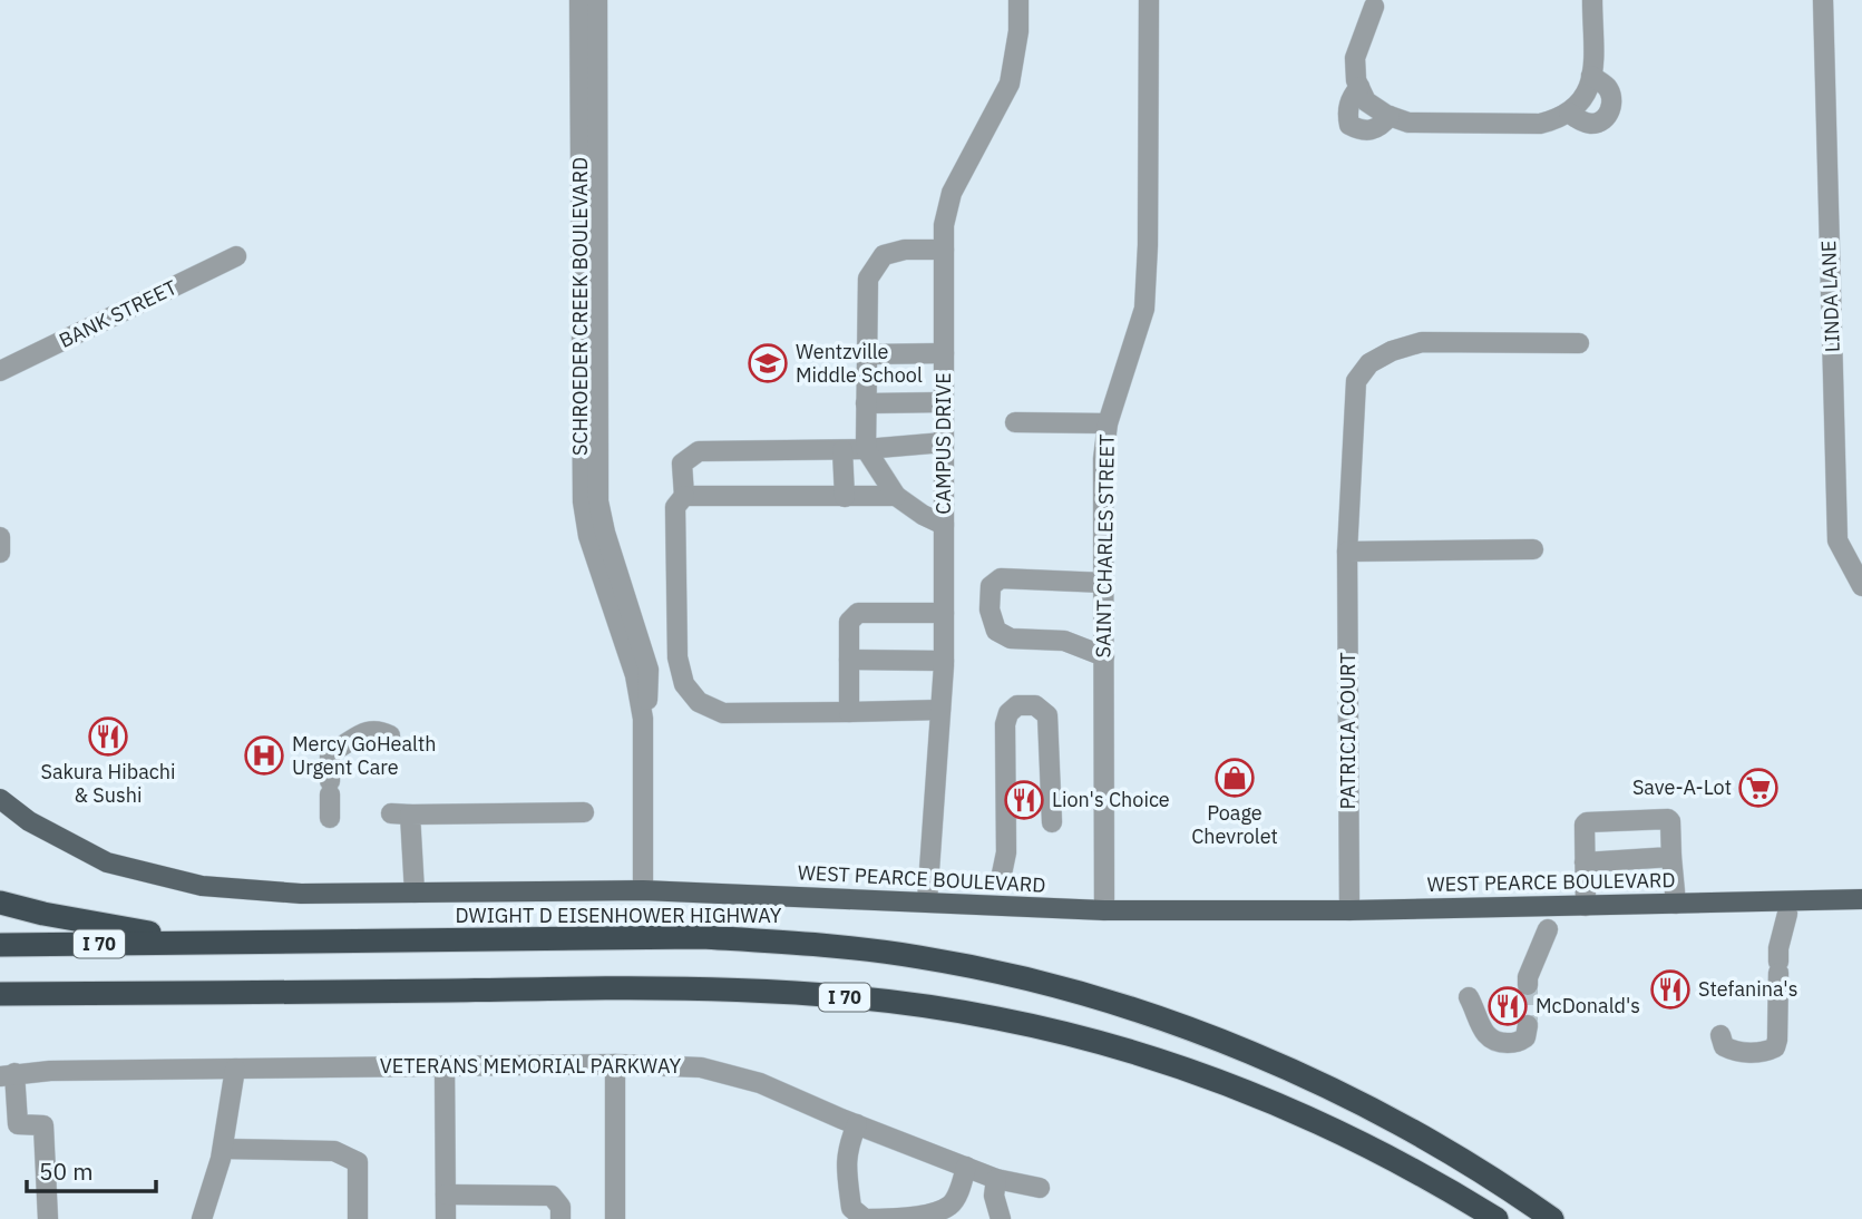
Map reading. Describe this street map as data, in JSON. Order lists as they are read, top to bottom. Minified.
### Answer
{"streets":{"highway":["DWIGHT D EISENHOWER HIGHWAY","I 70"],"main road":["WEST PEARCE BOULEVARD"],"street":["LINDA LANE","SCHROEDER CREEK BOULEVARD","BANK STREET","CAMPUS DRIVE","SAINT CHARLES STREET","PATRICIA COURT","VETERANS MEMORIAL PARKWAY"]},"crossings":[["SCHROEDER CREEK BOULEVARD","WEST PEARCE BOULEVARD"],["CAMPUS DRIVE","WEST PEARCE BOULEVARD"],["SAINT CHARLES STREET","WEST PEARCE BOULEVARD"],["PATRICIA COURT","WEST PEARCE BOULEVARD"]],"places":{"school or university":["Wentzville Middle School"],"restaurant":["Sakura Hibachi & Sushi","Lion's Choice","Stefanina's","McDonald's"],"hospital":["Mercy GoHealth Urgent Care"],"shop":["Poage Chevrolet"],"supermarket":["Save-A-Lot"]},"scale_bar":"50 m"}
